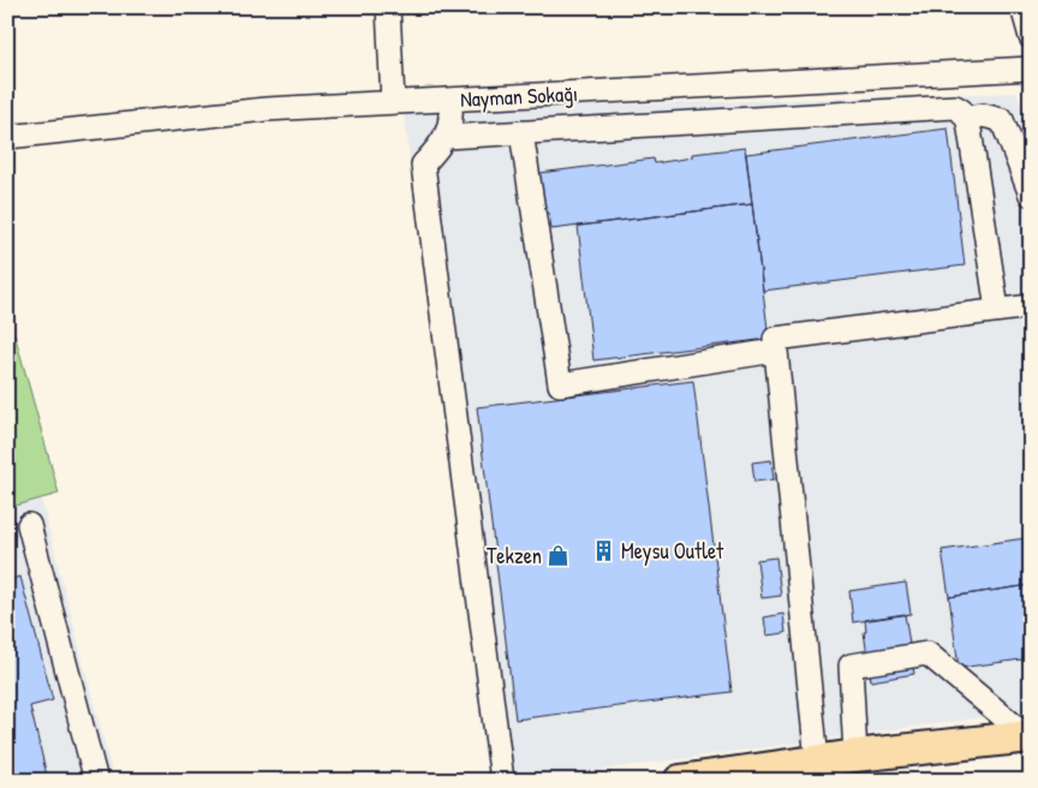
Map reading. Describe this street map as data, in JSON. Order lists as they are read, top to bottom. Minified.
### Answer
{"streets":{"street":["Nayman Sokağı"]},"places":{"building":["Meysu Outlet"],"shop":["Tekzen"]}}
